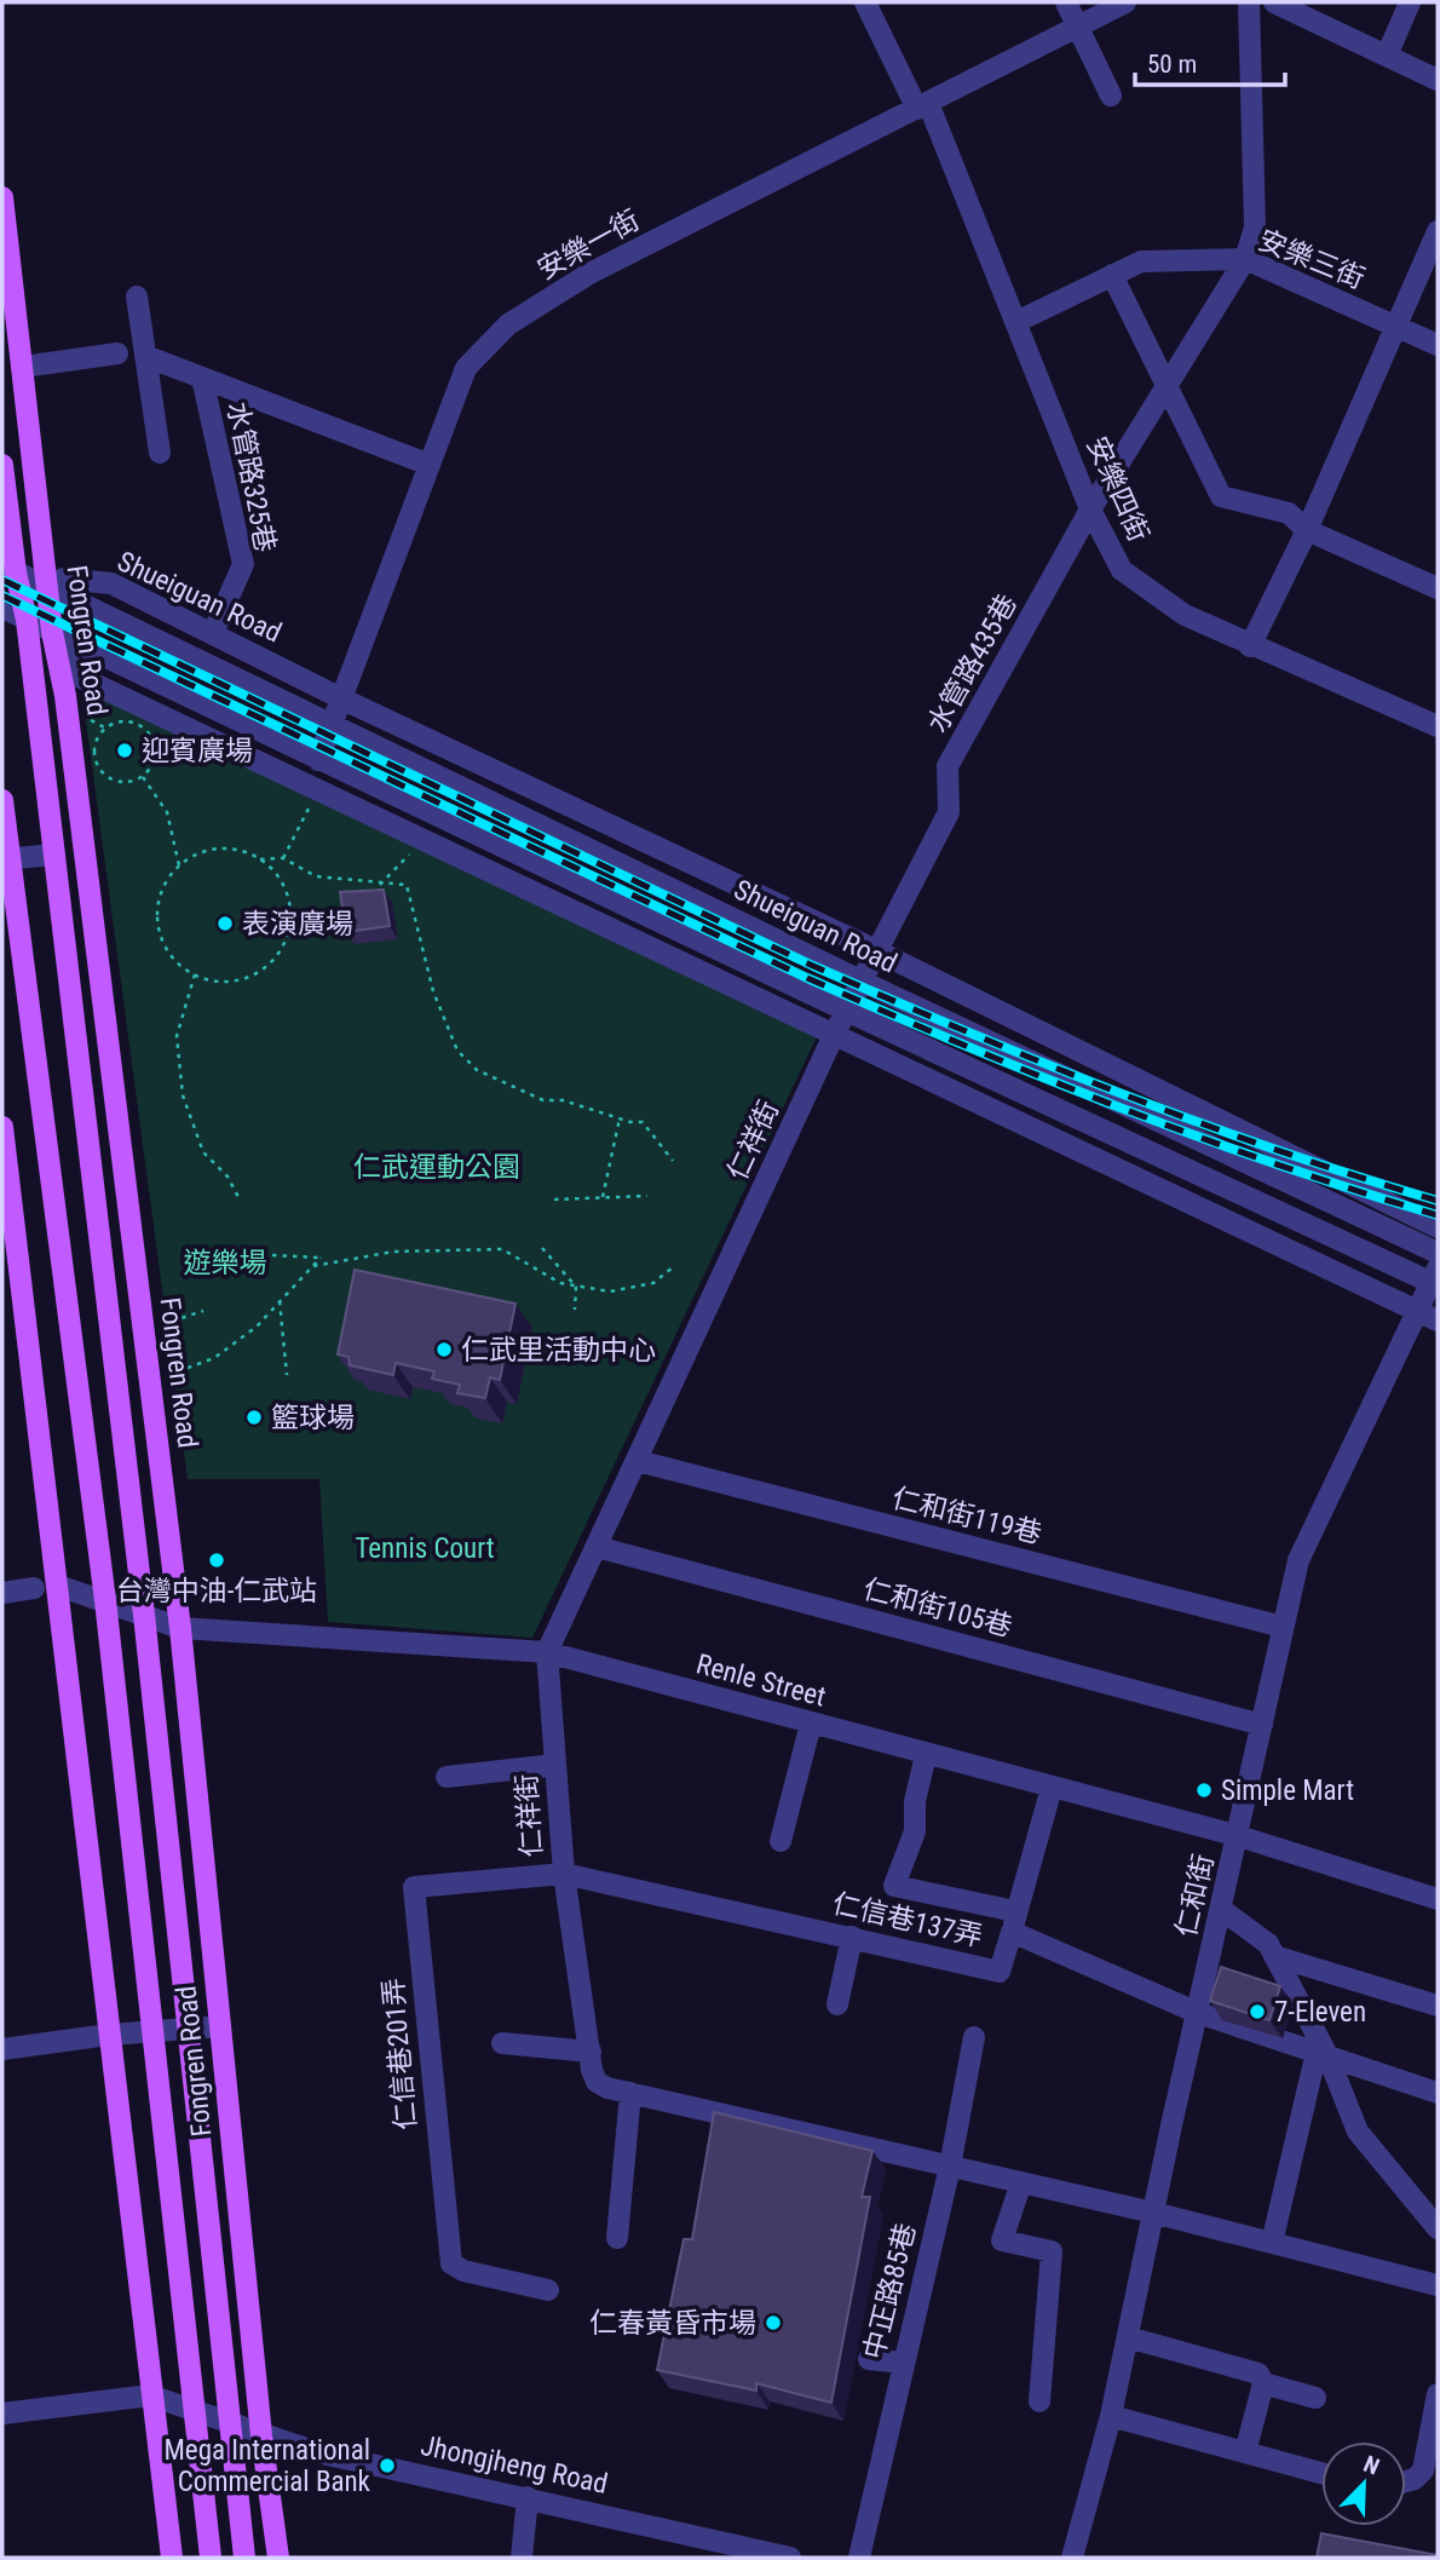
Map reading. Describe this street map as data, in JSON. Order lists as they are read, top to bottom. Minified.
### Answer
{"streets":{"main road":["Fongren Road"],"street":["安樂一街","安樂三街","水管路325巷","安樂四街","Shueiguan Road","水管路435巷","仁祥街","仁和街119巷","仁和街105巷","Renle Street","仁和街","仁信巷137弄","仁信巷201弄","中正路85巷","Jhongjheng Road"]},"crossings":[["安樂一街","水管路325巷"],["安樂一街","安樂四街"],["安樂一街","Shueiguan Road"],["安樂三街","安樂四街"],["安樂三街","水管路435巷"],["水管路325巷","Shueiguan Road"],["安樂四街","水管路435巷"],["Shueiguan Road","Fongren Road"],["Shueiguan Road","水管路435巷"],["Fongren Road","Renle Street"],["Fongren Road","Jhongjheng Road"],["水管路435巷","仁祥街"],["仁祥街","仁和街119巷"],["仁祥街","仁和街105巷"],["仁祥街","Renle Street"],["仁祥街","仁和街"],["仁祥街","仁信巷137弄"],["仁祥街","仁信巷201弄"],["仁祥街","中正路85巷"],["仁和街119巷","仁和街"],["仁和街105巷","仁和街"],["Renle Street","仁和街"],["仁和街","仁信巷137弄"],["仁信巷137弄","仁信巷201弄"]],"parks":["仁武運動公園","遊樂場","Tennis Court"],"places":["迎賓廣場","表演廣場","仁武里活動中心","籃球場","台灣中油-仁武站","Simple Mart","7-Eleven","仁春黃昏市場","Mega International Commercial Bank"],"scale_bar":"50 m","north":"top right"}
